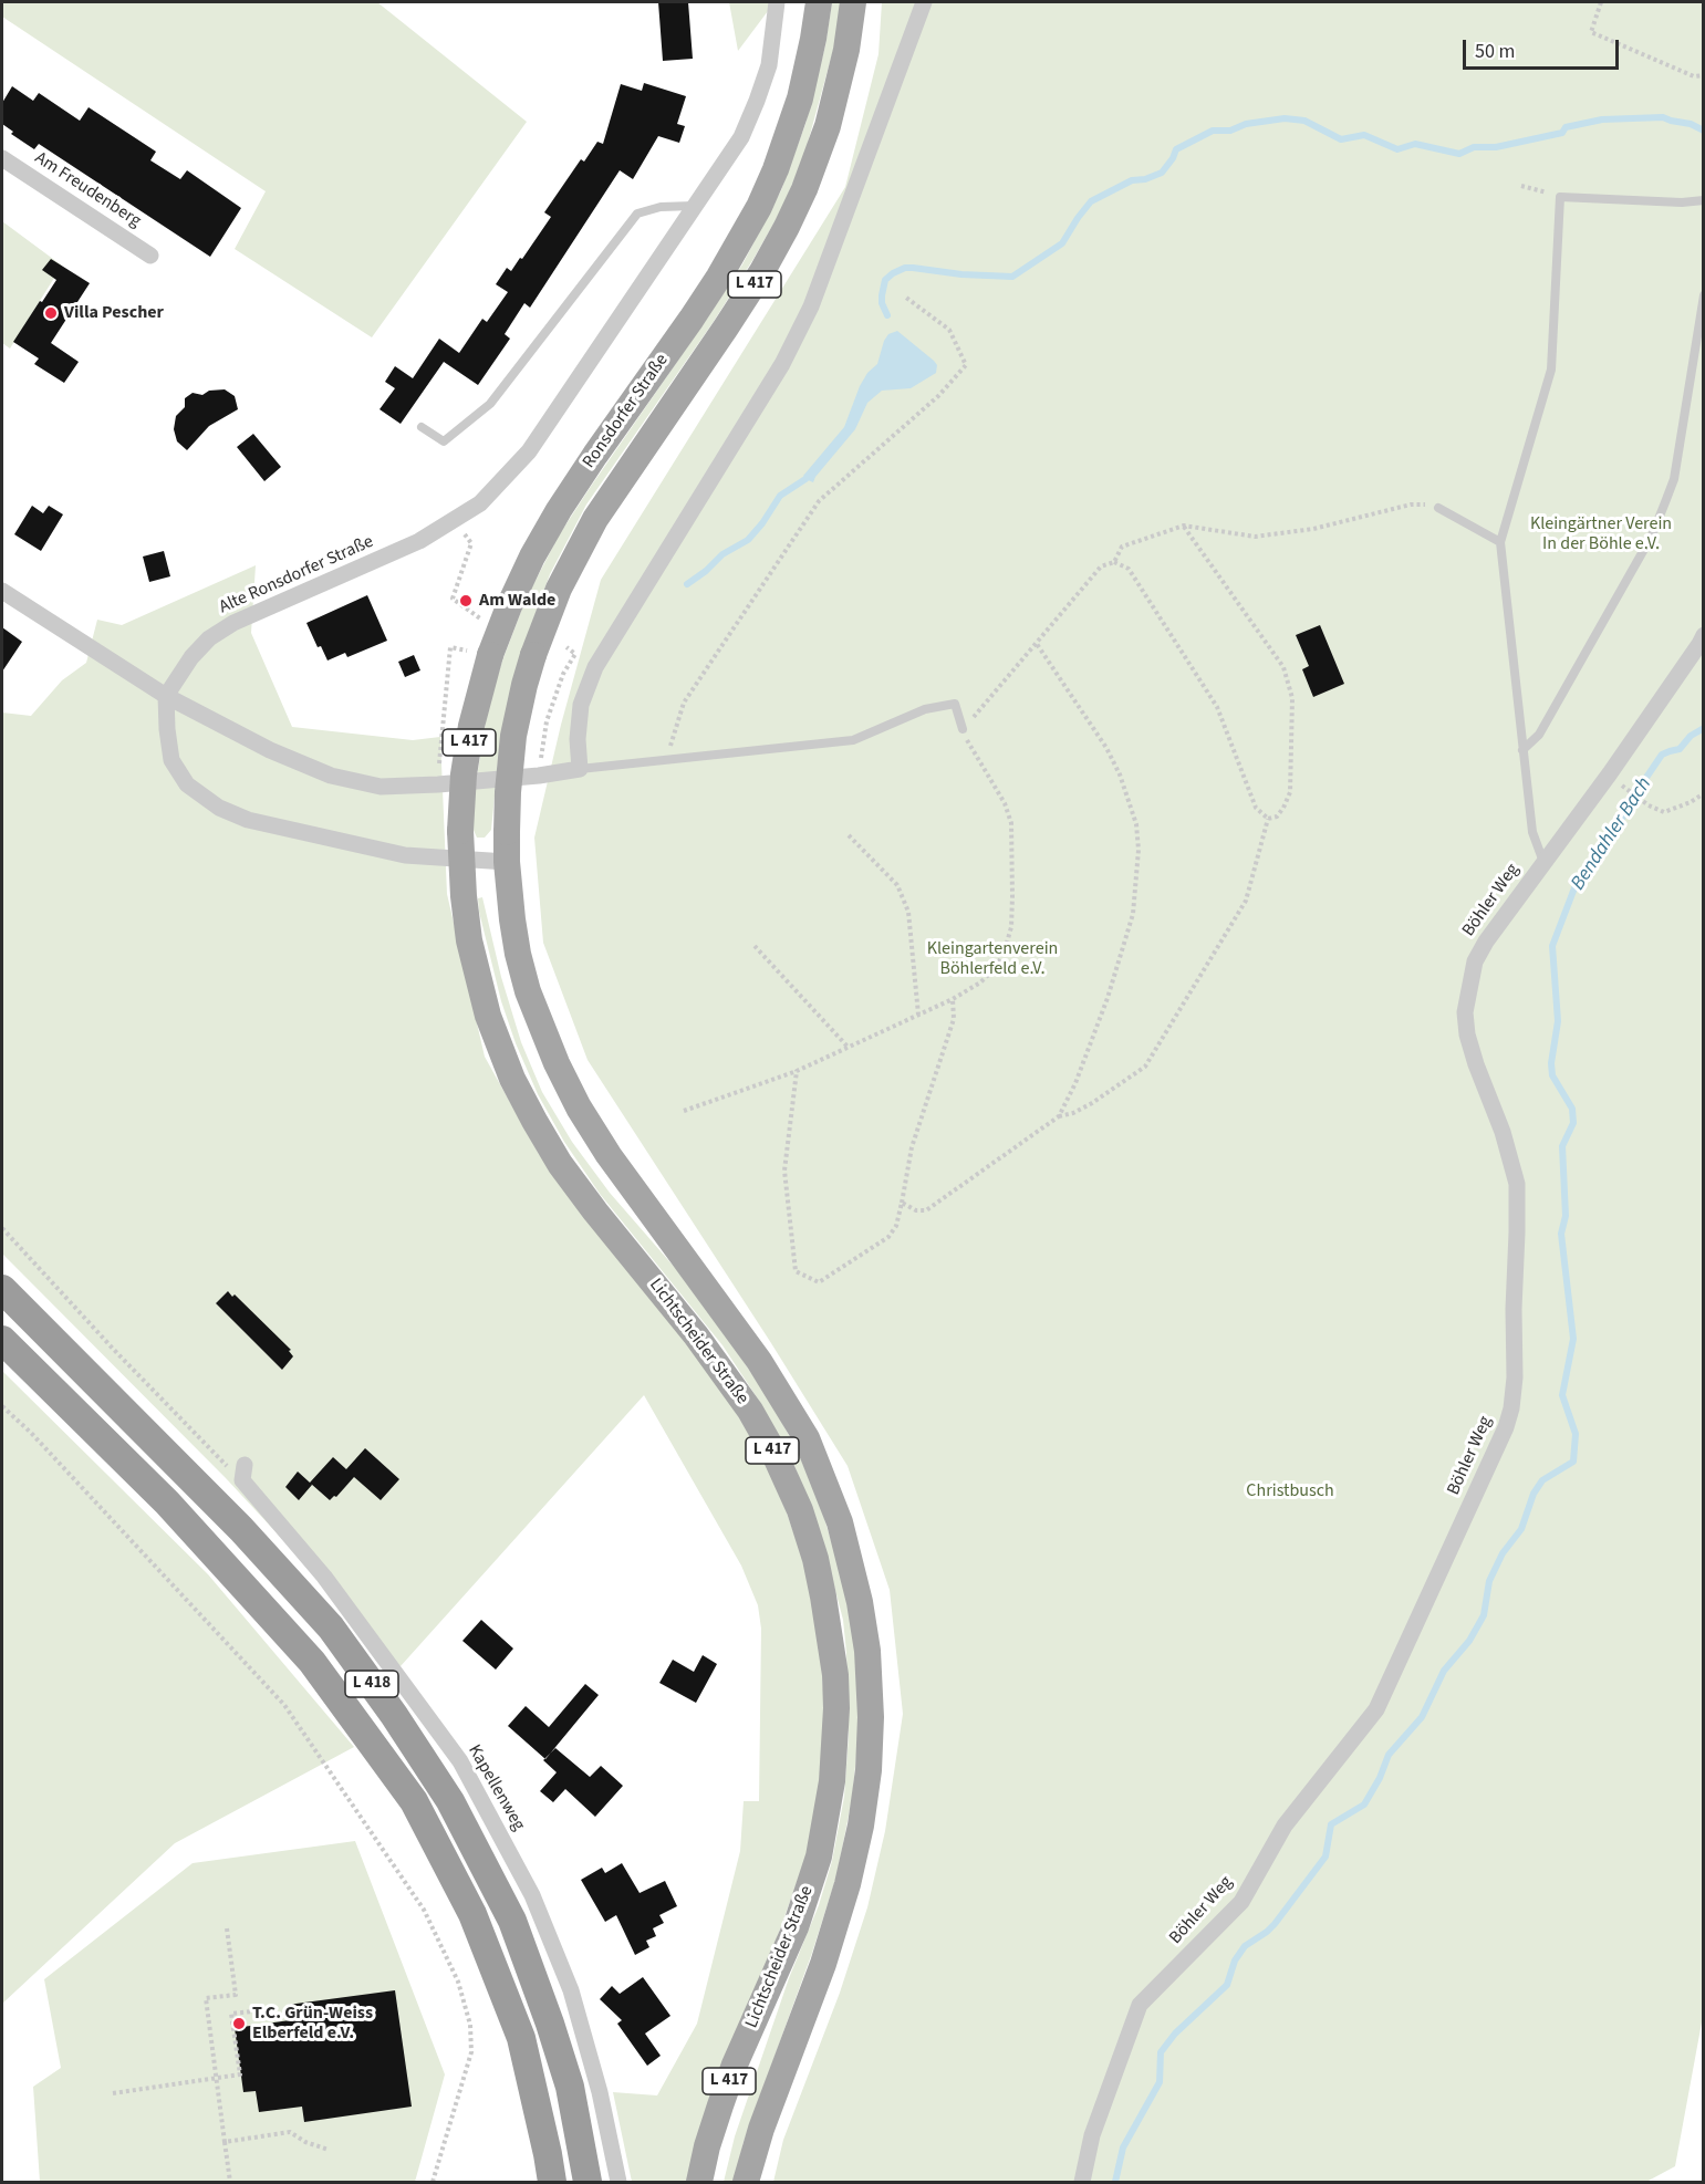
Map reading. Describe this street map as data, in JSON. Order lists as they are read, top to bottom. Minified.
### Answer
{"streets":{"highway":["L 418"],"main road":["L 417","Ronsdorfer Straße","Lichtscheider Straße"],"street":["Am Freudenberg","Alte Ronsdorfer Straße","Böhler Weg","Kapellenweg"]},"crossings":[["Ronsdorfer Straße","Lichtscheider Straße"]],"water":["Bendahler Bach"],"parks":["Kleingärtner Verein In der Böhle e.V.","Kleingartenverein Böhlerfeld e.V.","Christbusch"],"places":["Villa Pescher","Am Walde","T.C. Grün-Weiss Elberfeld e.V."],"scale_bar":"50 m"}
